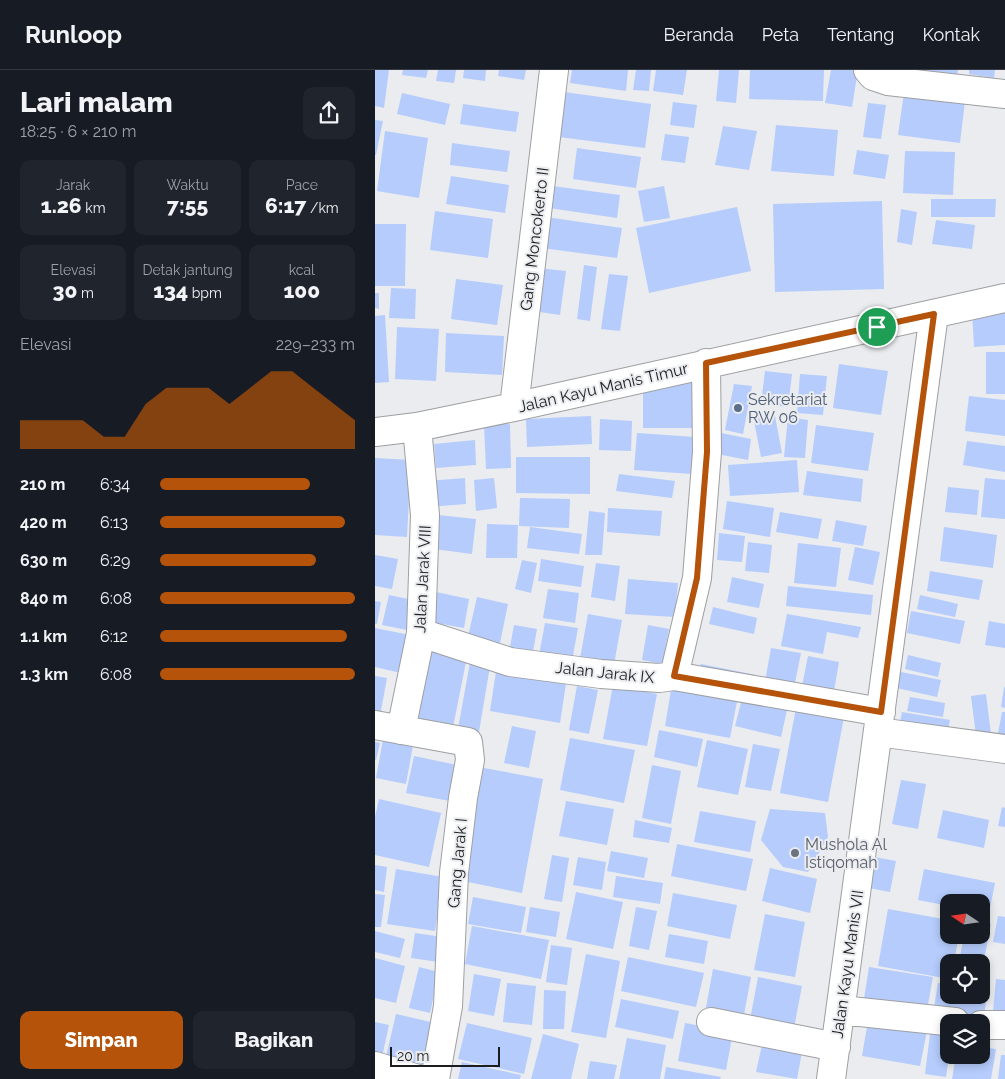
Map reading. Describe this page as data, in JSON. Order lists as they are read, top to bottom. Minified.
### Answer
{"streets":{"street":["Gang Moncokerto II","Jalan Kayu Manis Timur","Jalan Jarak VIII","Jalan Jarak IX","Gang Jarak I","Jalan Kayu Manis VII"]},"crossings":[["Gang Moncokerto II","Jalan Kayu Manis Timur"],["Jalan Kayu Manis Timur","Jalan Jarak VIII"],["Jalan Kayu Manis Timur","Jalan Kayu Manis VII"],["Jalan Jarak VIII","Jalan Jarak IX"],["Jalan Jarak VIII","Gang Jarak I"],["Jalan Jarak IX","Jalan Kayu Manis VII"]],"places":["Sekretariat RW 06","Mushola Al Istiqomah"],"scale_bar":"20 m","north":"left","page":{"header":"Runloop","nav":["Beranda","Peta","Tentang","Kontak"],"heading":["Lari malam","18:25 · 6 × 210 m"],"stats":[["Jarak","1.26 km"],["Waktu","7:55"],["Pace","6:17 /km"],["Elevasi","30 m"],["Detak jantung","134 bpm"],["kcal","100"]],"chart":["Elevasi","229–233 m"],"list":[{"name":"210 m","note":"6:34"},{"name":"420 m","note":"6:13"},{"name":"630 m","note":"6:29"},{"name":"840 m","note":"6:08"},{"name":"1.1 km","note":"6:12"},{"name":"1.3 km","note":"6:08"}],"buttons":["Simpan","Bagikan"],"scale":"20 m"}}
